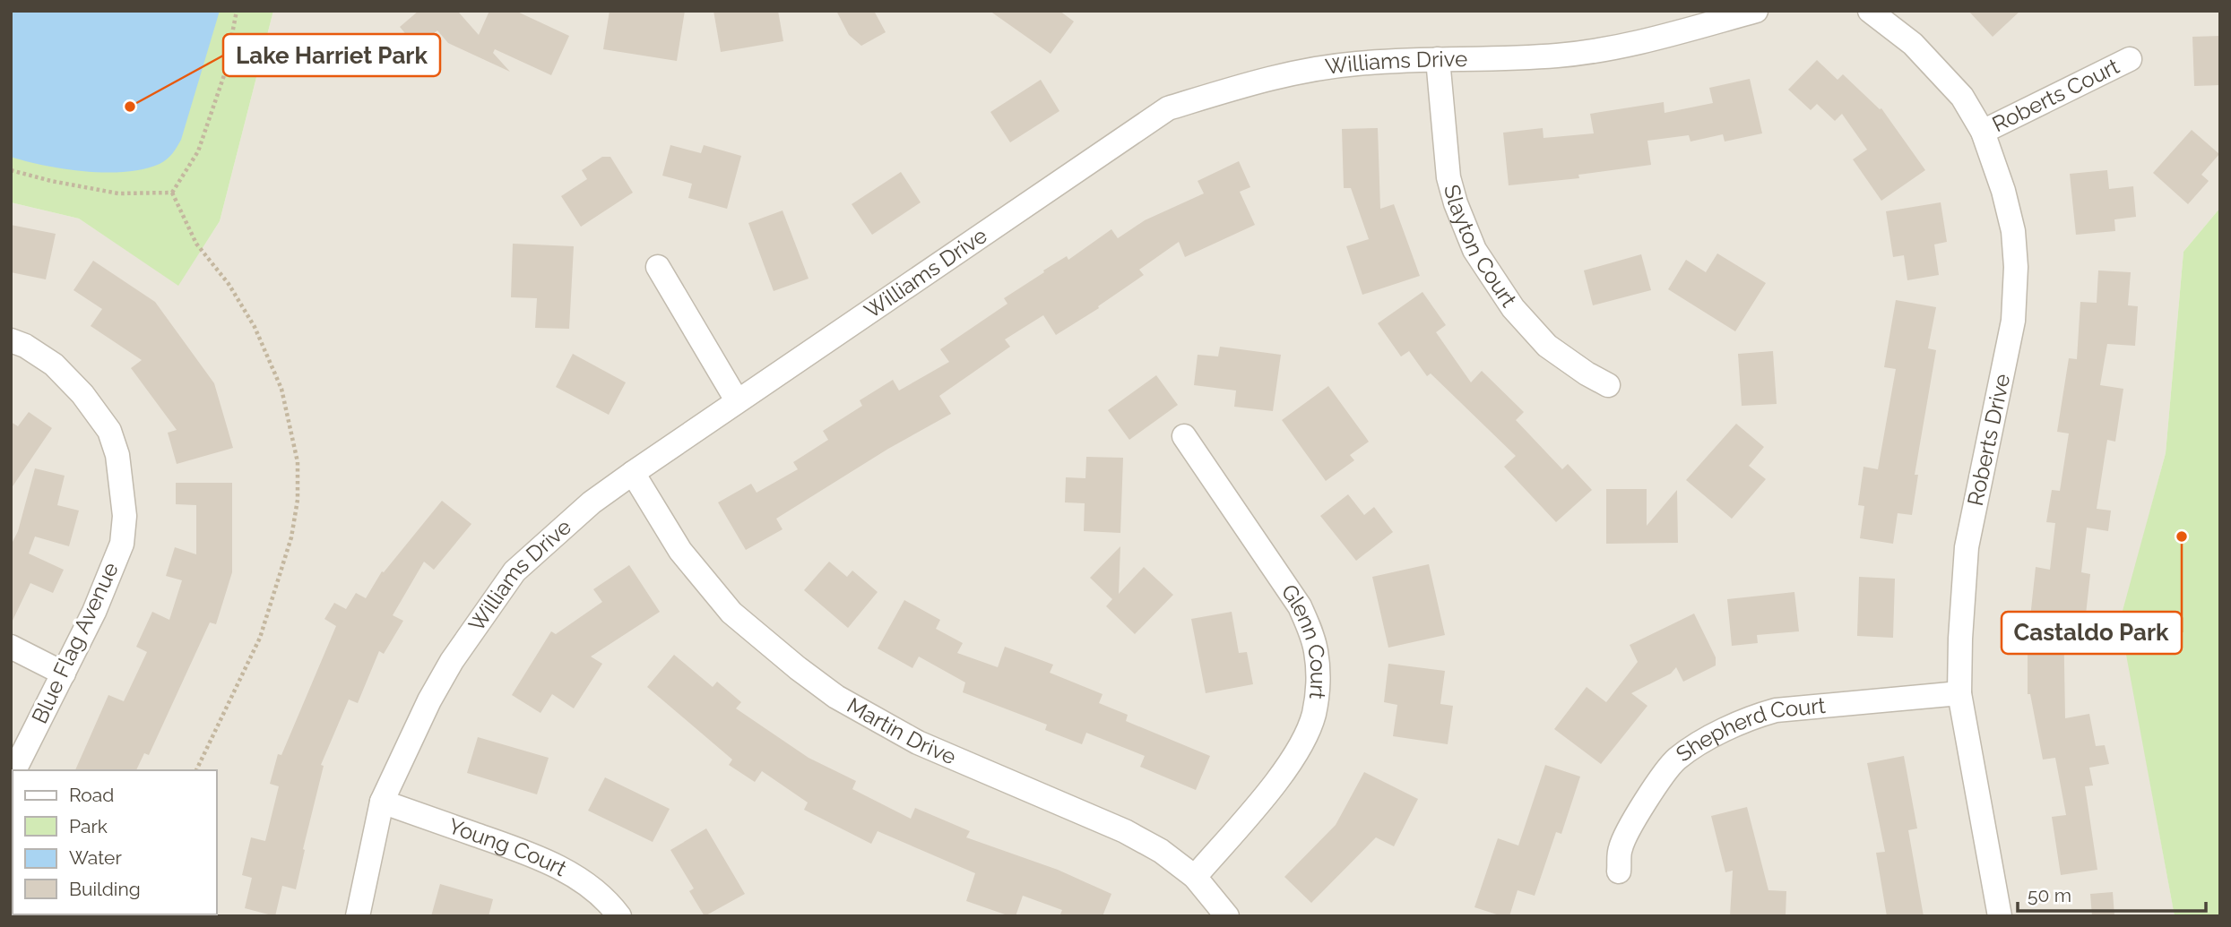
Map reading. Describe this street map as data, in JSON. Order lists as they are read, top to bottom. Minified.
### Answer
{"streets":{"street":["Williams Drive","Roberts Court","Slayton Court","Roberts Drive","Blue Flag Avenue","Glenn Court","Martin Drive","Shepherd Court","Young Court"]},"crossings":[["Williams Drive","Slayton Court"],["Williams Drive","Martin Drive"],["Williams Drive","Young Court"],["Roberts Court","Roberts Drive"],["Roberts Drive","Shepherd Court"],["Glenn Court","Martin Drive"]],"places":["Lake Harriet Park","Castaldo Park"],"legend":["Road","Park","Water","Building"],"scale_bar":"50 m"}
